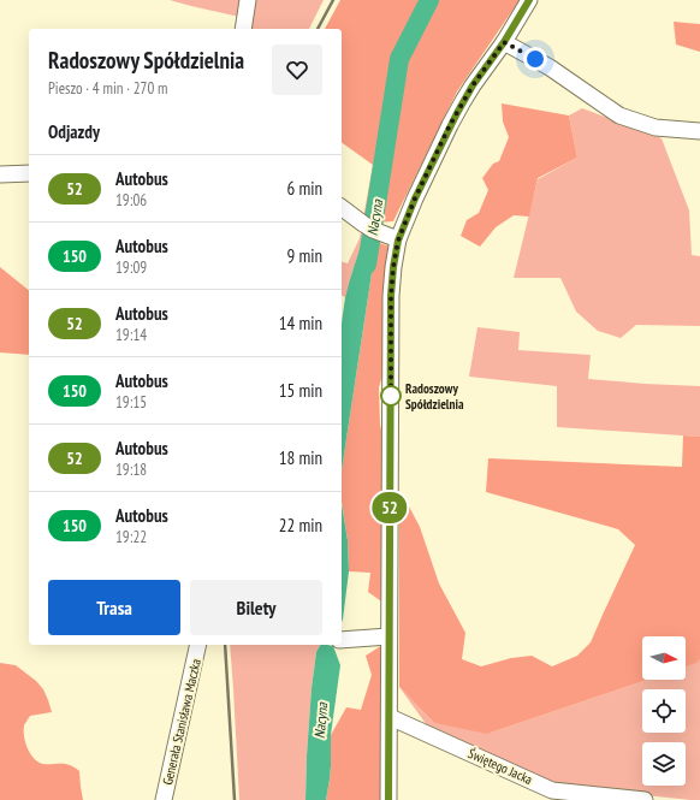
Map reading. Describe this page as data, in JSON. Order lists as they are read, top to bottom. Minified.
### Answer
{"streets":{"street":["Generała Stanisława Maczka","Świętego Jacka"]},"water":["Nacyna"],"places":["Radoszowy Spółdzielnia"],"lines":["bus line 52"],"north":"right","page":{"on_map":"52","heading":[["Radoszowy Spółdzielnia","Pieszo · 4 min · 270 m"],"Odjazdy"],"list":[{"mark":"52","name":"Autobus","note":"19:06","value":"6 min"},{"mark":"150","name":"Autobus","note":"19:09","value":"9 min"},{"mark":"52","name":"Autobus","note":"19:14","value":"14 min"},{"mark":"150","name":"Autobus","note":"19:15","value":"15 min"},{"mark":"52","name":"Autobus","note":"19:18","value":"18 min"},{"mark":"150","name":"Autobus","note":"19:22","value":"22 min"}],"buttons":["Trasa","Bilety"]}}
